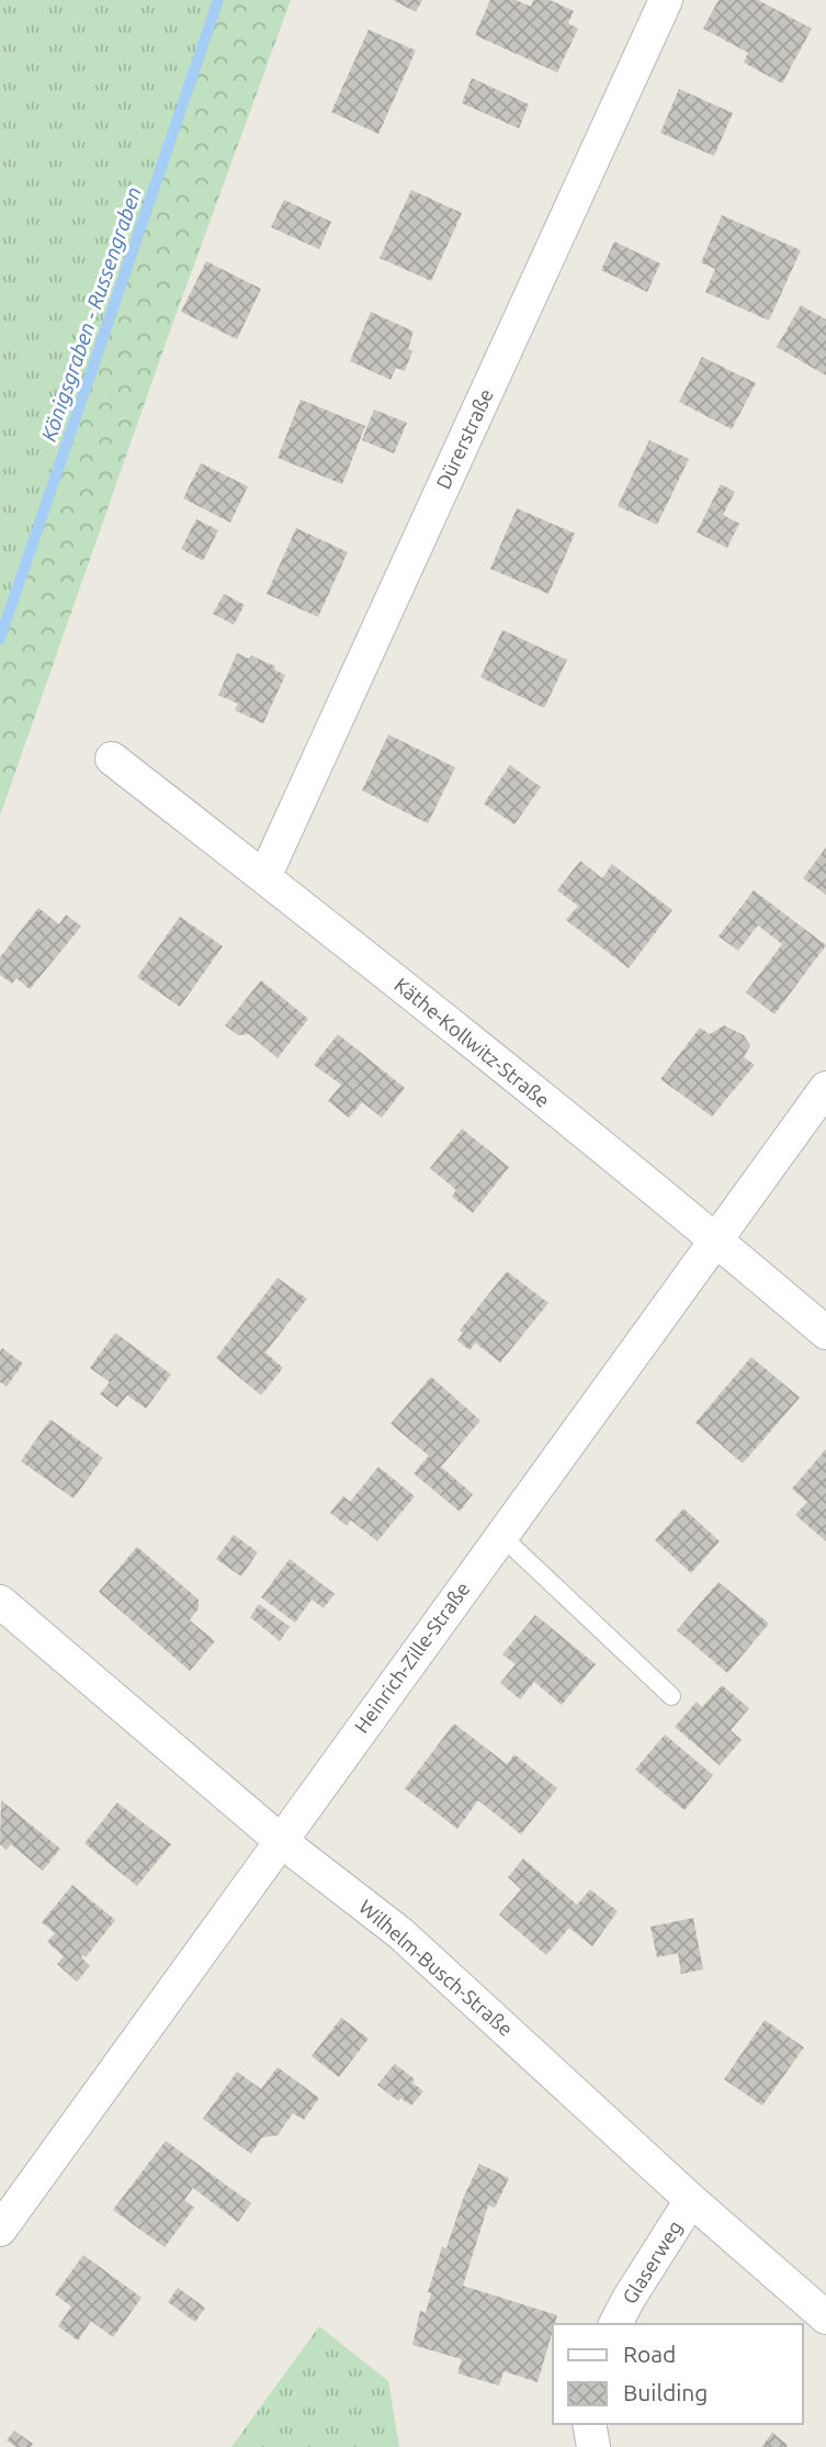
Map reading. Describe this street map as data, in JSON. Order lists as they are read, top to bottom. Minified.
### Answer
{"streets":{"street":["Dürerstraße","Käthe-Kollwitz-Straße","Heinrich-Zille-Straße","Wilhelm-Busch-Straße","Glaserweg"]},"crossings":[["Dürerstraße","Käthe-Kollwitz-Straße"],["Käthe-Kollwitz-Straße","Heinrich-Zille-Straße"],["Heinrich-Zille-Straße","Wilhelm-Busch-Straße"],["Wilhelm-Busch-Straße","Glaserweg"]],"water":["Königsgraben - Russengraben"],"legend":["Road","Building"]}
